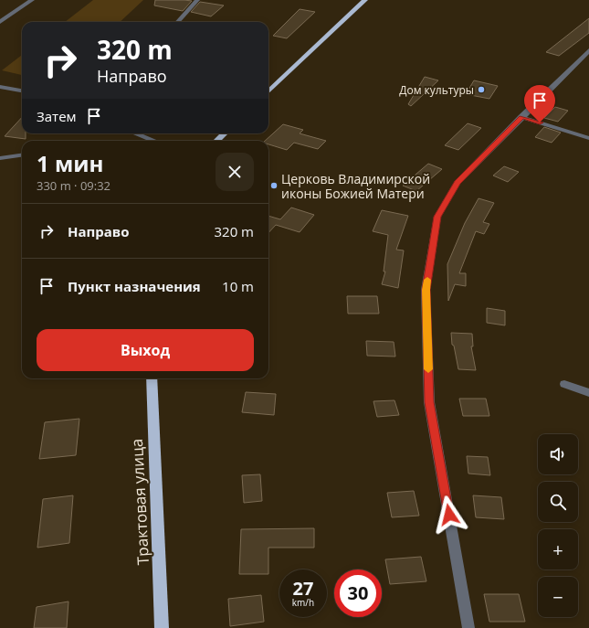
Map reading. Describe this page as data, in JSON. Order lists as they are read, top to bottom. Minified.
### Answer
{"streets":{"highway":["Трактовая улица"]},"places":["Дом культуры","Церковь Владимирской иконы Божией Матери"],"page":{"turn":["320 m","Направо"],"then":"Затем","heading":["1 мин","330 m · 09:32"],"list":[{"name":"Направо","value":"320 m"},{"name":"Пункт назначения","value":"10 m"}],"buttons":"Выход","map_buttons":["+","−"],"speed":"27 km/h","limit":"30"}}
